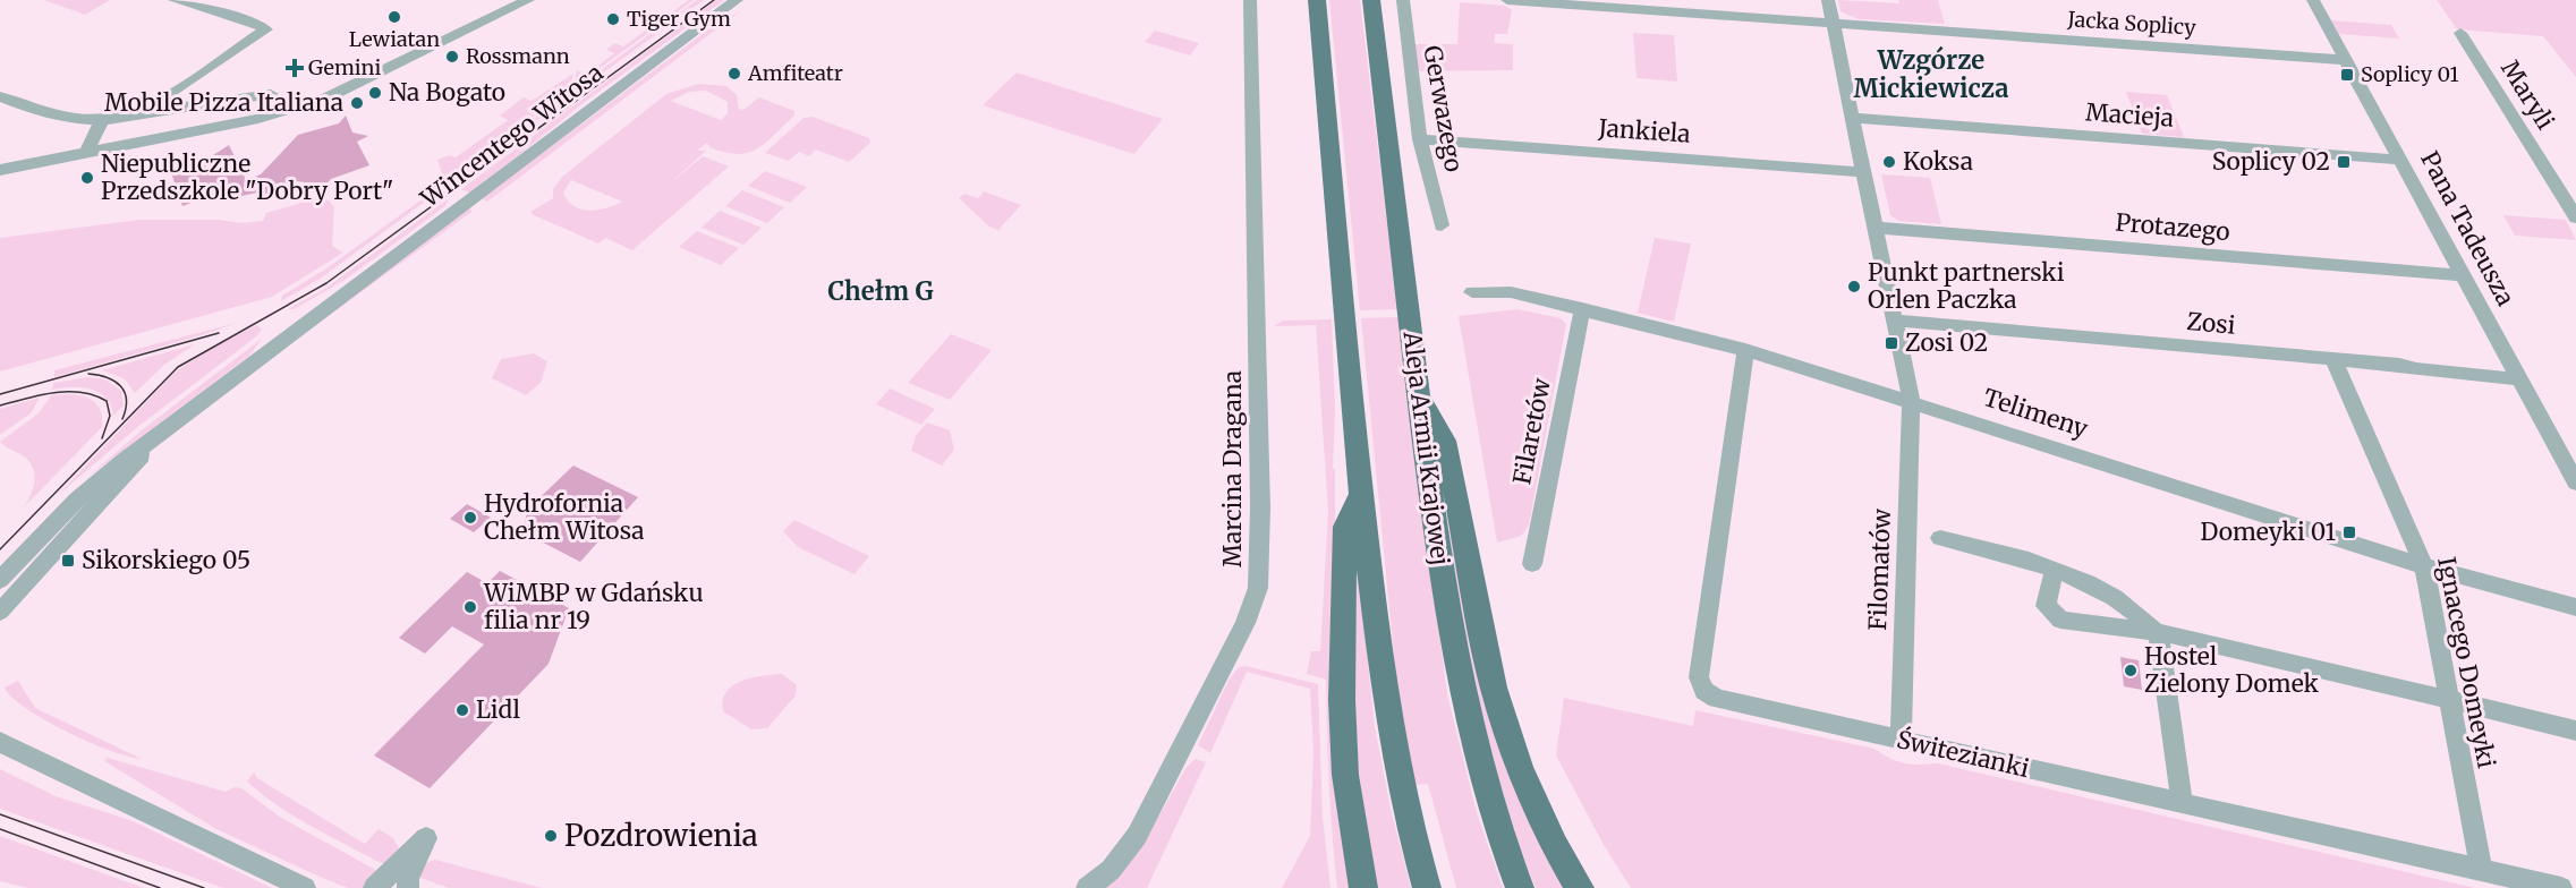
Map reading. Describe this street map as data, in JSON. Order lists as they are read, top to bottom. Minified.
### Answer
{"streets":{"main road":["Aleja Armii Krajowej"],"street":["Jacka Soplicy","Maryli","Gerwazego","Macieja","Jankiela","Wincentego Witosa","Protazego","Pana Tadeusza","Zosi","Telimeny","Filaretów","Marcina Dragana","Filomatów","Ignacego Domeyki","Świtezianki"]},"crossings":[["Jacka Soplicy","Pana Tadeusza"],["Jacka Soplicy","Filomatów"],["Gerwazego","Jankiela"],["Macieja","Pana Tadeusza"],["Macieja","Filomatów"],["Jankiela","Filomatów"],["Protazego","Pana Tadeusza"],["Protazego","Filomatów"],["Pana Tadeusza","Zosi"],["Zosi","Filomatów"],["Zosi","Ignacego Domeyki"],["Telimeny","Filaretów"],["Telimeny","Filomatów"],["Telimeny","Ignacego Domeyki"],["Telimeny","Świtezianki"],["Filomatów","Świtezianki"],["Ignacego Domeyki","Świtezianki"]],"districts":["Wzgórze Mickiewicza","Chełm G"],"places":{"other":["Lewiatan","Tiger Gym","Rossmann","Amfiteatr","Na Bogato","Mobile Pizza Italiana","Koksa","Niepubliczne Przedszkole \"Dobry Port\"","Punkt partnerski Orlen Paczka","Hydrofornia Chełm Witosa","WiMBP w Gdańsku filia nr 19","Hostel Zielony Domek","Lidl","Pozdrowienia"],"health":["Gemini"],"transit":["Soplicy 01","Soplicy 02","Zosi 02","Domeyki 01","Sikorskiego 05"]}}
